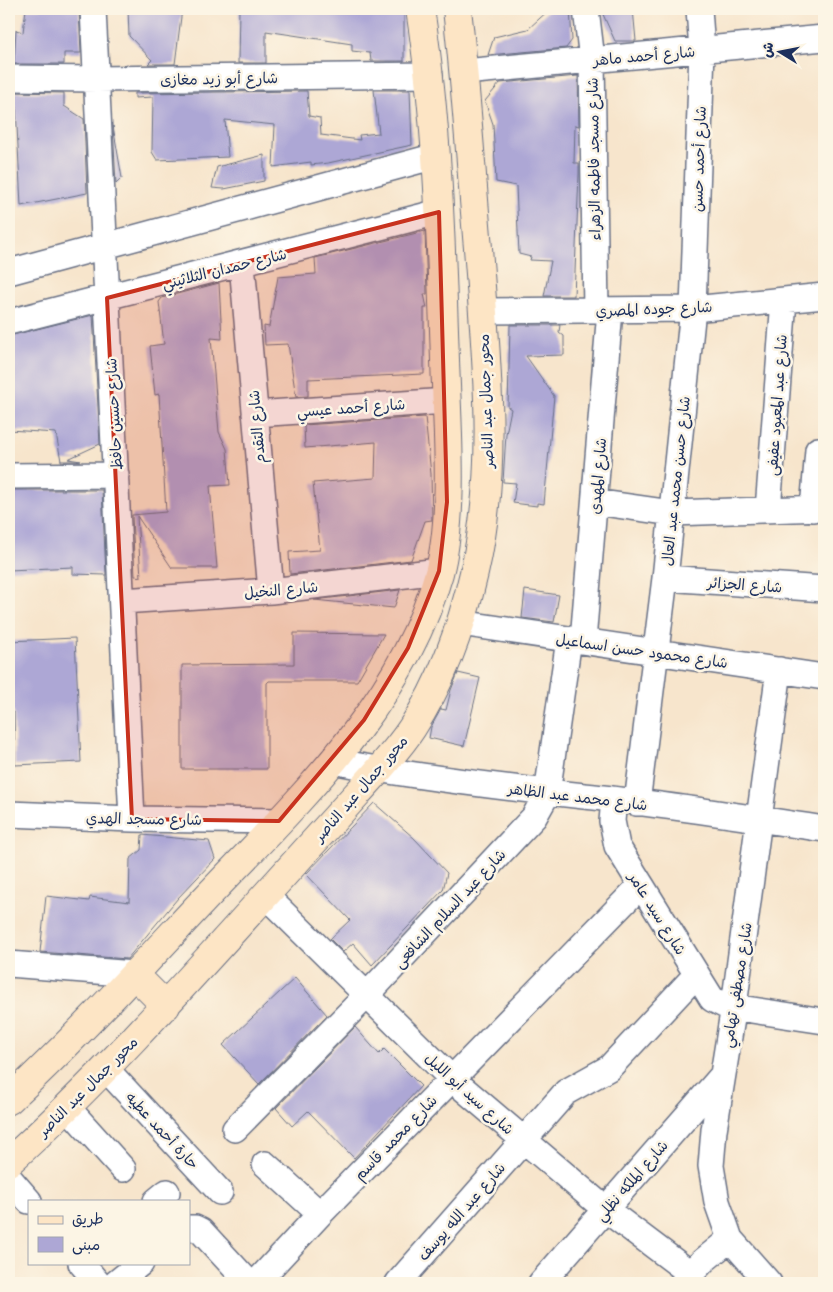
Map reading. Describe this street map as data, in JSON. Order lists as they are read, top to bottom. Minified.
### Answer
{"streets":{"street":["شارع أحمد ماهر","شارع أبو زيد مغازى","شارع مسجد فاطمه الزهراء","شارع أحمد حسن","شارع حمدان الثلاثيني","شارع جوده المصري","محور جمال عبد الناصر","شارع عبد المعبود عفيفى","شارع أحمد عيسي","شارع حسين حافظ","شارع التقدم","شارع المهدى","شارع حسن محمد عبد العال","شارع الجزائر","شارع النخيل","شارع محمود حسن اسماعيل","شارع محمد عبد الظاهر","شارع مسجد الهدي","شارع عبد السلام الشافعى","شارع سيد عامر","شارع مصطفى تهامي","شارع سيد أبو الليل","حارة أحمد عطيه","شارع محمد قاسم","شارع الملكه نظلي","شارع عبد الله يوسف"]},"crossings":[["شارع أحمد ماهر","شارع مسجد فاطمه الزهراء"],["شارع أحمد ماهر","شارع أحمد حسن"],["شارع أحمد ماهر","محور جمال عبد الناصر"],["شارع أبو زيد مغازى","شارع حسين حافظ"],["شارع مسجد فاطمه الزهراء","شارع جوده المصري"],["شارع مسجد فاطمه الزهراء","شارع المهدى"],["شارع أحمد حسن","شارع جوده المصري"],["شارع أحمد حسن","شارع حسن محمد عبد العال"],["شارع حمدان الثلاثيني","شارع حسين حافظ"],["شارع حمدان الثلاثيني","شارع التقدم"],["شارع جوده المصري","محور جمال عبد الناصر"],["شارع جوده المصري","شارع عبد المعبود عفيفى"],["شارع جوده المصري","شارع المهدى"],["شارع جوده المصري","شارع حسن محمد عبد العال"],["محور جمال عبد الناصر","شارع محمود حسن اسماعيل"],["محور جمال عبد الناصر","شارع محمد عبد الظاهر"],["محور جمال عبد الناصر","شارع سيد أبو الليل"],["محور جمال عبد الناصر","حارة أحمد عطيه"],["شارع أحمد عيسي","شارع التقدم"],["شارع حسين حافظ","شارع النخيل"],["شارع حسين حافظ","شارع مسجد الهدي"],["شارع التقدم","شارع النخيل"],["شارع المهدى","شارع محمود حسن اسماعيل"],["شارع المهدى","شارع عبد السلام الشافعى"],["شارع حسن محمد عبد العال","شارع الجزائر"],["شارع حسن محمد عبد العال","شارع محمود حسن اسماعيل"],["شارع حسن محمد عبد العال","شارع محمد عبد الظاهر"],["شارع حسن محمد عبد العال","شارع سيد عامر"],["شارع محمود حسن اسماعيل","شارع عبد السلام الشافعى"],["شارع محمود حسن اسماعيل","شارع مصطفى تهامي"],["شارع محمد عبد الظاهر","شارع عبد السلام الشافعى"],["شارع محمد عبد الظاهر","شارع سيد عامر"],["شارع محمد عبد الظاهر","شارع مصطفى تهامي"],["شارع عبد السلام الشافعى","شارع سيد أبو الليل"],["شارع سيد عامر","شارع مصطفى تهامي"],["شارع سيد عامر","شارع محمد قاسم"],["شارع سيد عامر","شارع عبد الله يوسف"],["شارع مصطفى تهامي","شارع الملكه نظلي"],["شارع سيد أبو الليل","شارع محمد قاسم"],["شارع سيد أبو الليل","شارع الملكه نظلي"],["شارع سيد أبو الليل","شارع عبد الله يوسف"]],"legend":["طريق","مبنى"],"north":"left"}
